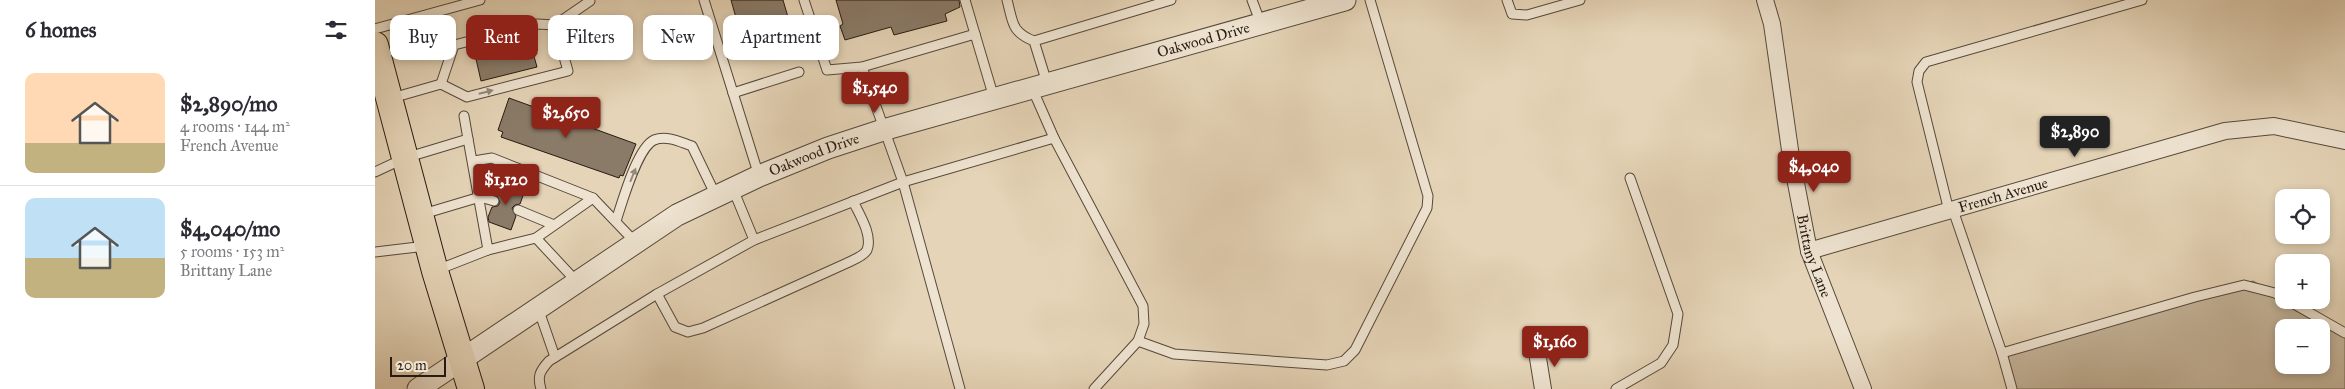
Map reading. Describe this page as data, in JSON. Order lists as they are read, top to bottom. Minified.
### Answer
{"streets":{"street":["Oakwood Drive","French Avenue","Brittany Lane"]},"crossings":[["French Avenue","Brittany Lane"]],"scale_bar":"20 m","page":{"heading":"6 homes","chip":["Buy","Rent","Filters","New","Apartment"],"list":[{"name":"$2,890/mo","note":"4 rooms · 144 m² · French Avenue"},{"name":"$4,040/mo","note":"5 rooms · 153 m² · Brittany Lane"}],"price":["$1,540","$2,650","$2,890","$4,040","$1,120","$1,160"],"map_buttons":["+","−"],"scale":"20 m"}}
